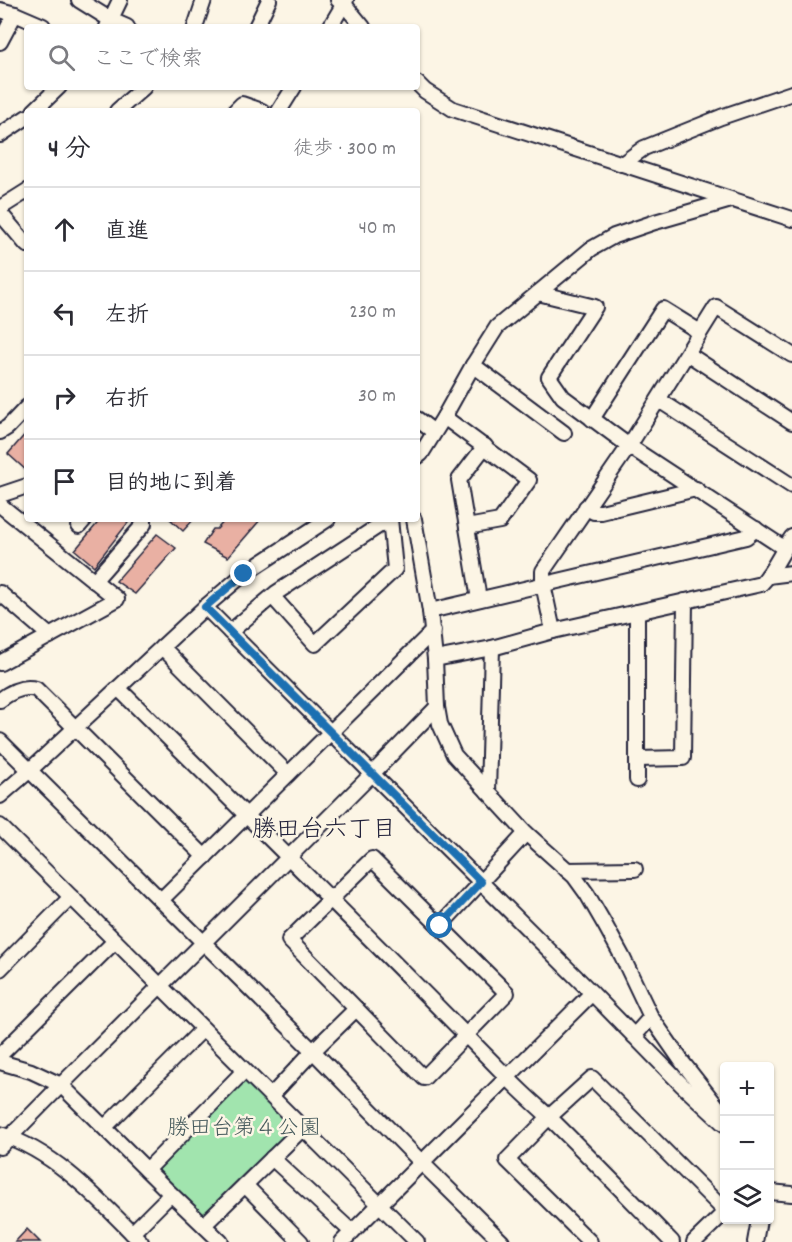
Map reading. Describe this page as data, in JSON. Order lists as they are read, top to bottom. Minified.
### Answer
{"districts":["勝田台六丁目"],"parks":["勝田台第４公園"],"page":{"search":"ここで検索","heading":["4 分","徒歩 · 300 m"],"list":[["直進","40 m"],["左折","230 m"],["右折","30 m"],"目的地に到着"],"map_buttons":["+","−"]}}
